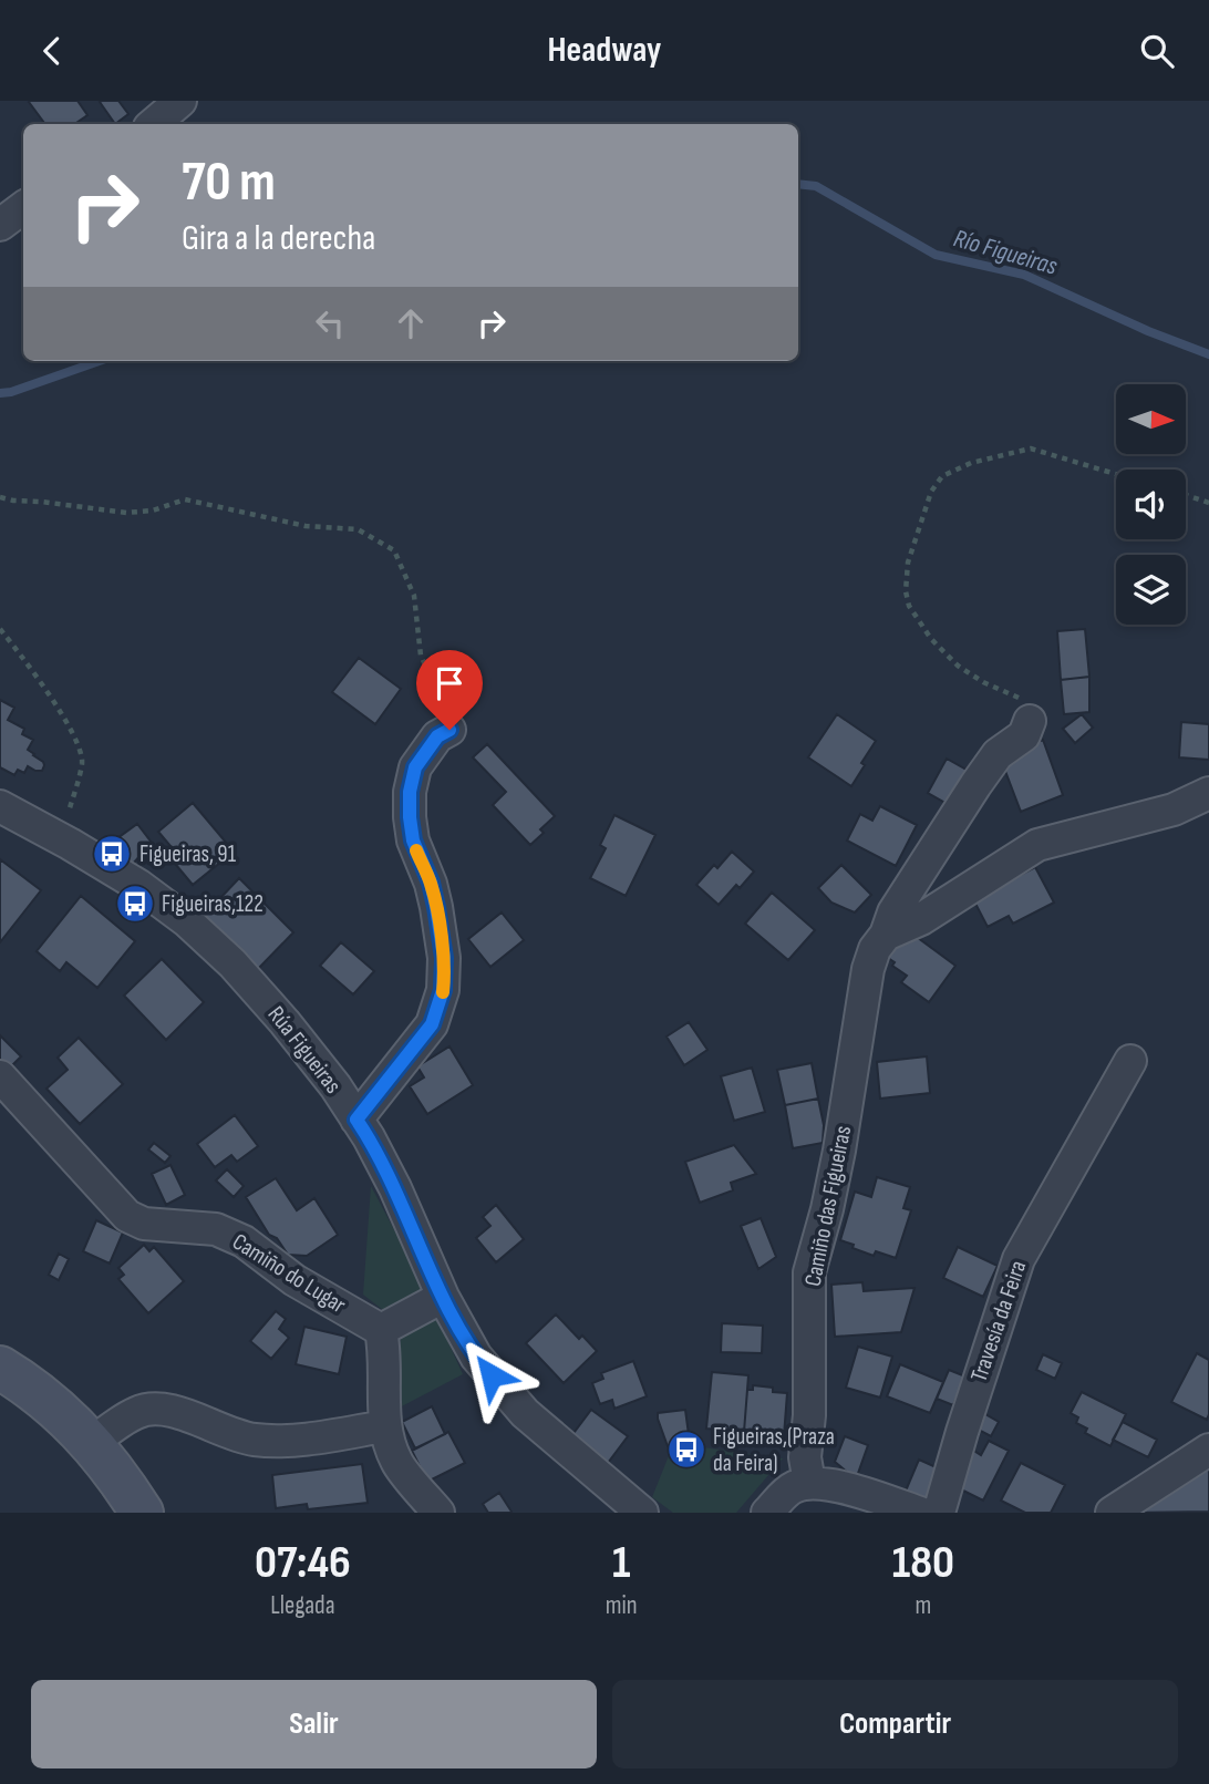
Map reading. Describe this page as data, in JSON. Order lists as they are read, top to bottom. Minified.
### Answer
{"streets":{"street":["Rúa Figueiras","Camiño das Figueiras","Camiño do Lugar","Travesía da Feira"]},"water":["Río Figueiras"],"places":{"bus stop":["Figueiras, 91","Figueiras,122","Figueiras,(Praza da Feira)"]},"north":"right","page":{"header":"Headway","turn":["70 m","Gira a la derecha"],"eta":["07:46","Llegada","1","min","180","m"],"buttons":["Salir","Compartir"]}}
